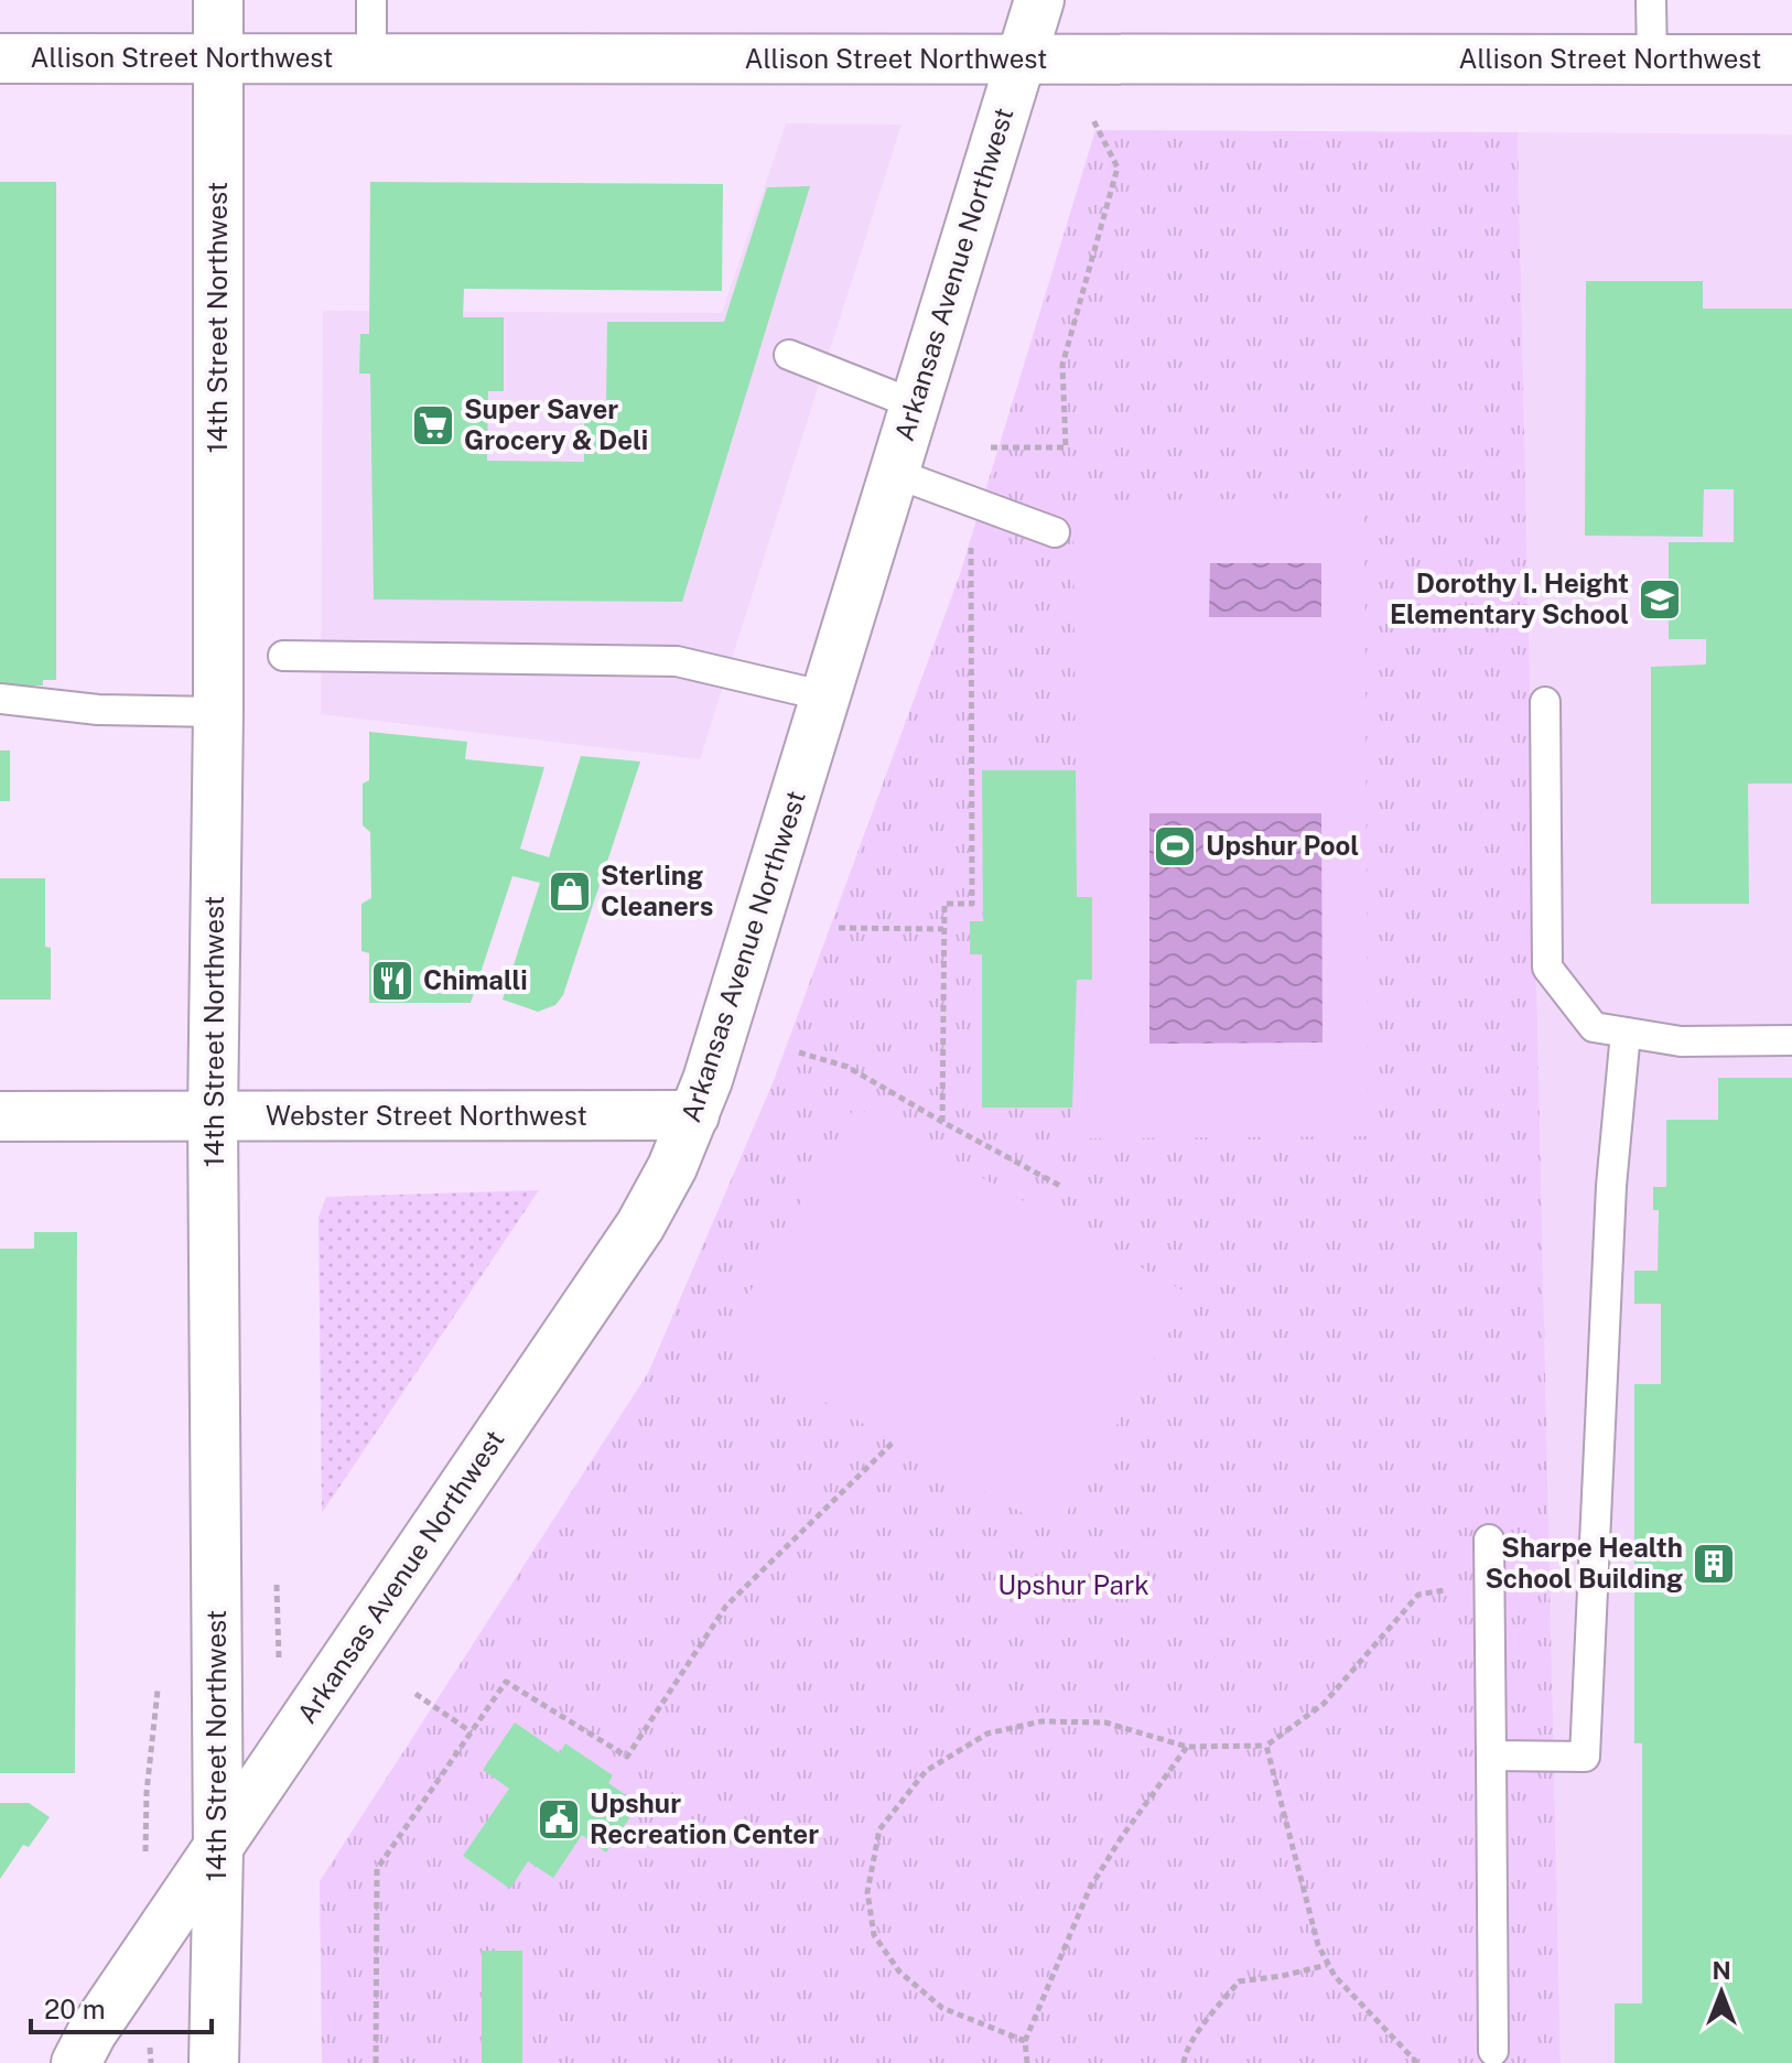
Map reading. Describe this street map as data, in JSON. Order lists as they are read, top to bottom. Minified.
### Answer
{"streets":{"street":["Allison Street Northwest","Arkansas Avenue Northwest","14th Street Northwest","Webster Street Northwest"]},"crossings":[["Allison Street Northwest","Arkansas Avenue Northwest"],["Allison Street Northwest","14th Street Northwest"],["Arkansas Avenue Northwest","14th Street Northwest"],["Arkansas Avenue Northwest","Webster Street Northwest"],["14th Street Northwest","Webster Street Northwest"]],"parks":["Upshur Park"],"places":{"supermarket":["Super Saver Grocery & Deli"],"school or university":["Dorothy I. Height Elementary School"],"sports":["Upshur Pool"],"shop":["Sterling Cleaners"],"restaurant":["Chimalli"],"building":["Sharpe Health School Building"],"public building":["Upshur Recreation Center"]},"scale_bar":"20 m","north":"top"}
